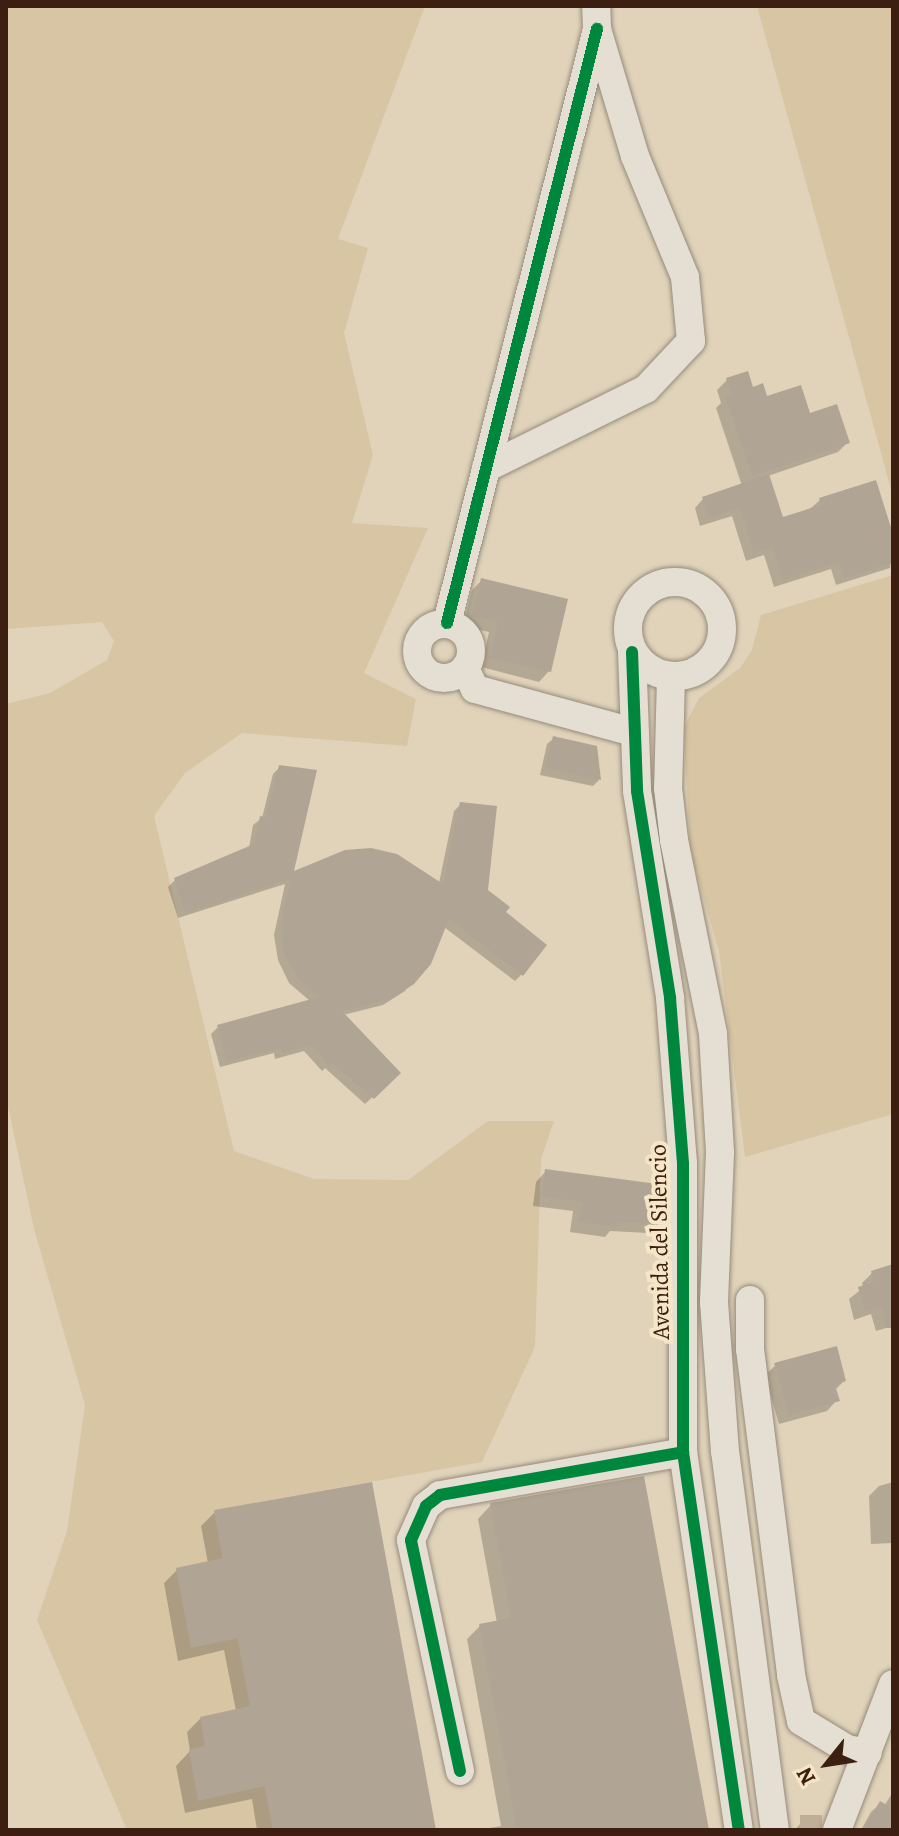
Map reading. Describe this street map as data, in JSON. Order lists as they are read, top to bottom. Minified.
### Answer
{"streets":{"street":["Avenida del Silencio"]},"north":"bottom left"}
